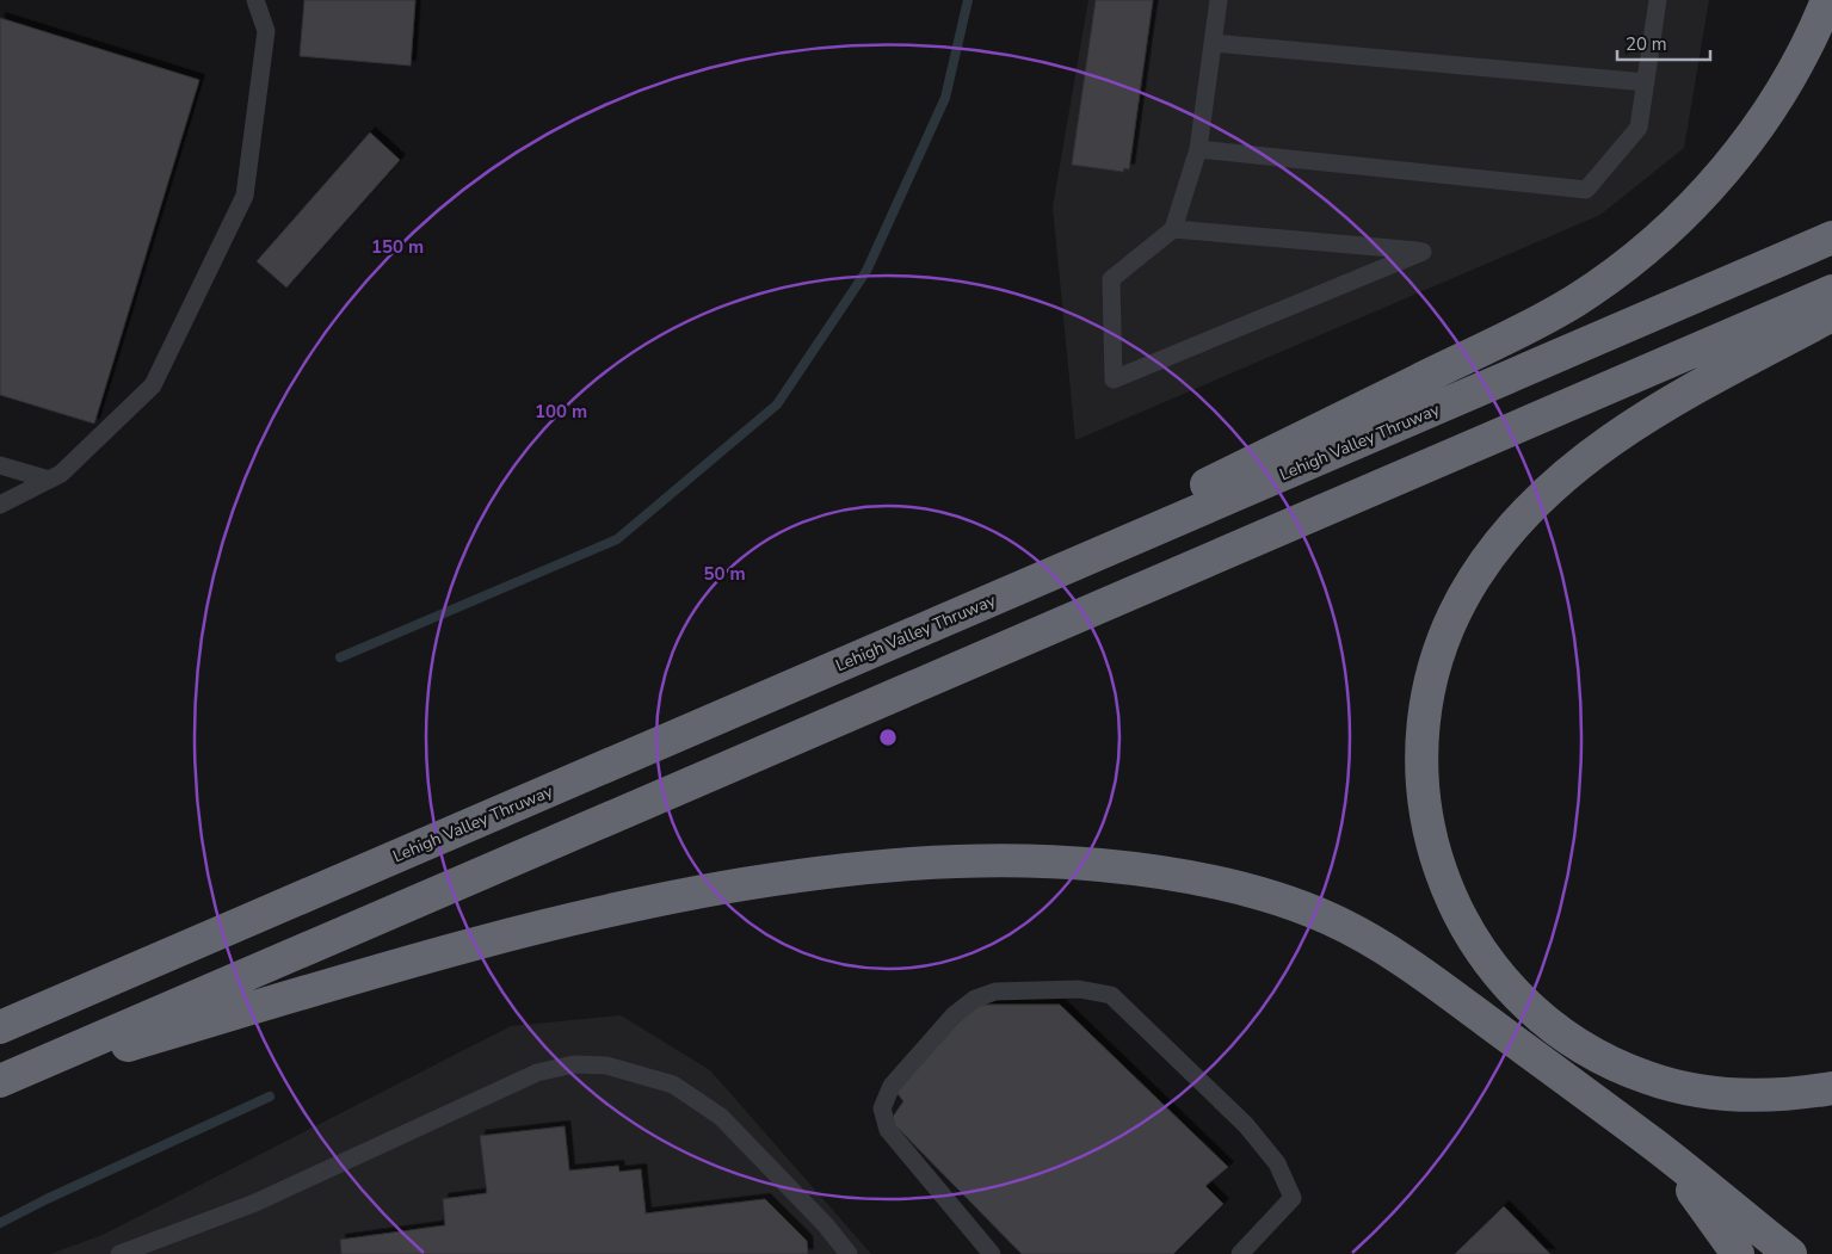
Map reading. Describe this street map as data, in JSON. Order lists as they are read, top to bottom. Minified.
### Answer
{"streets":{"highway":["Lehigh Valley Thruway"]},"scale_bar":"20 m","rings":["150 m","100 m","50 m"]}
